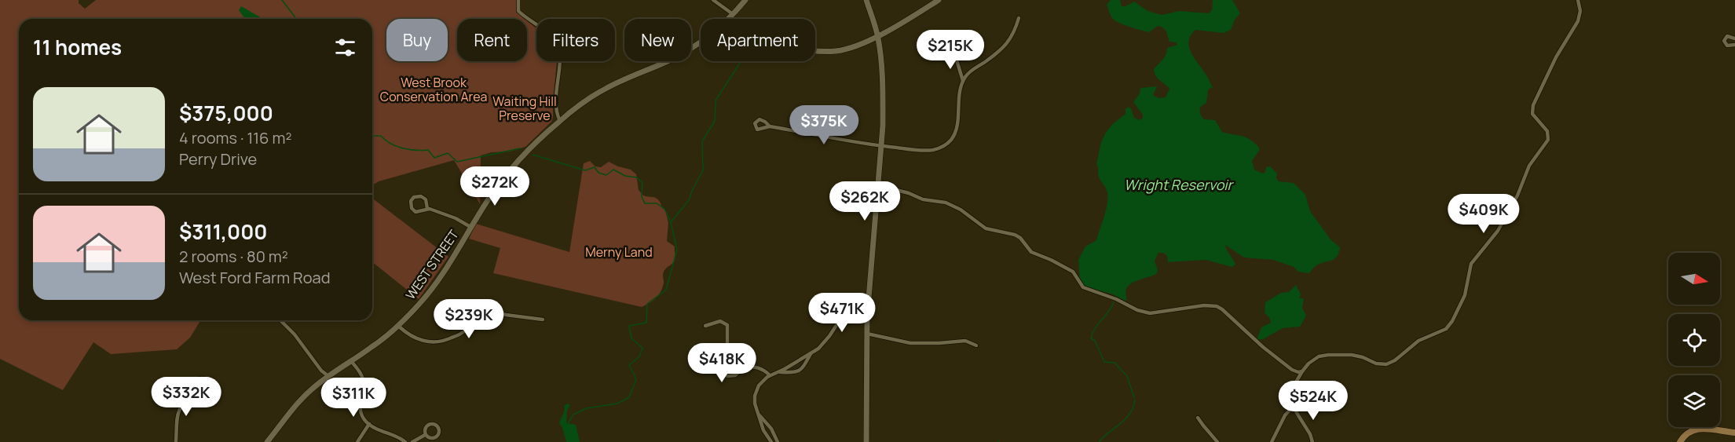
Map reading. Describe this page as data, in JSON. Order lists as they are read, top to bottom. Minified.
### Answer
{"streets":{"main road":["WEST STREET"]},"water":["Wright Reservoir"],"parks":["West Brook Conservation Area","Waiting Hill Preserve","Merny Land"],"north":"right","page":{"chip":["Buy","Rent","Filters","New","Apartment"],"heading":"11 homes","price":["$215K","$375K","$272K","$262K","$409K","$471K","$239K","$418K","$332K","$311K","$524K"],"list":[{"name":"$375,000","note":"4 rooms · 116 m² · Perry Drive"},{"name":"$311,000","note":"2 rooms · 80 m² · West Ford Farm Road"}]}}
